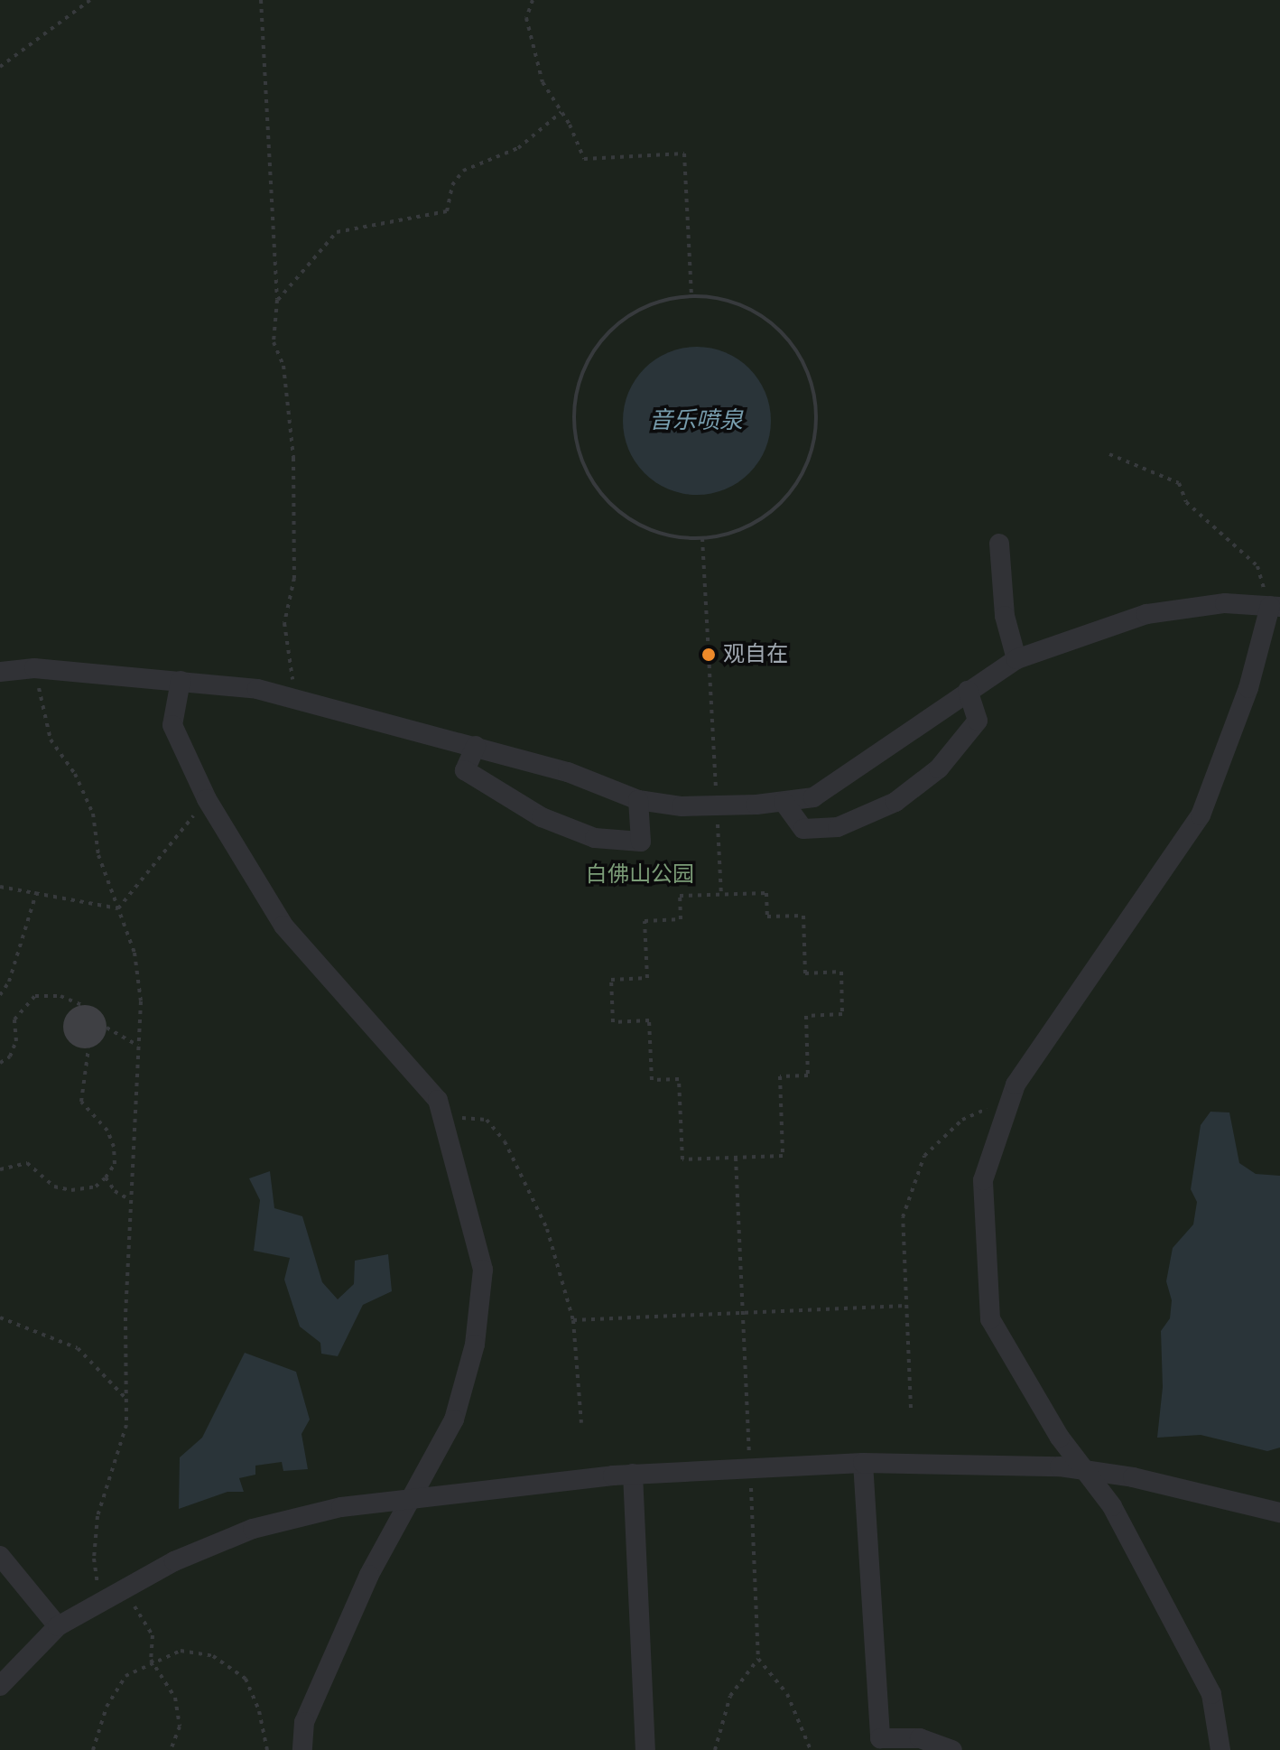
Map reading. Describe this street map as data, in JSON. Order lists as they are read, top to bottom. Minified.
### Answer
{"water":["音乐喷泉"],"parks":["白佛山公园"],"places":["观自在"]}
